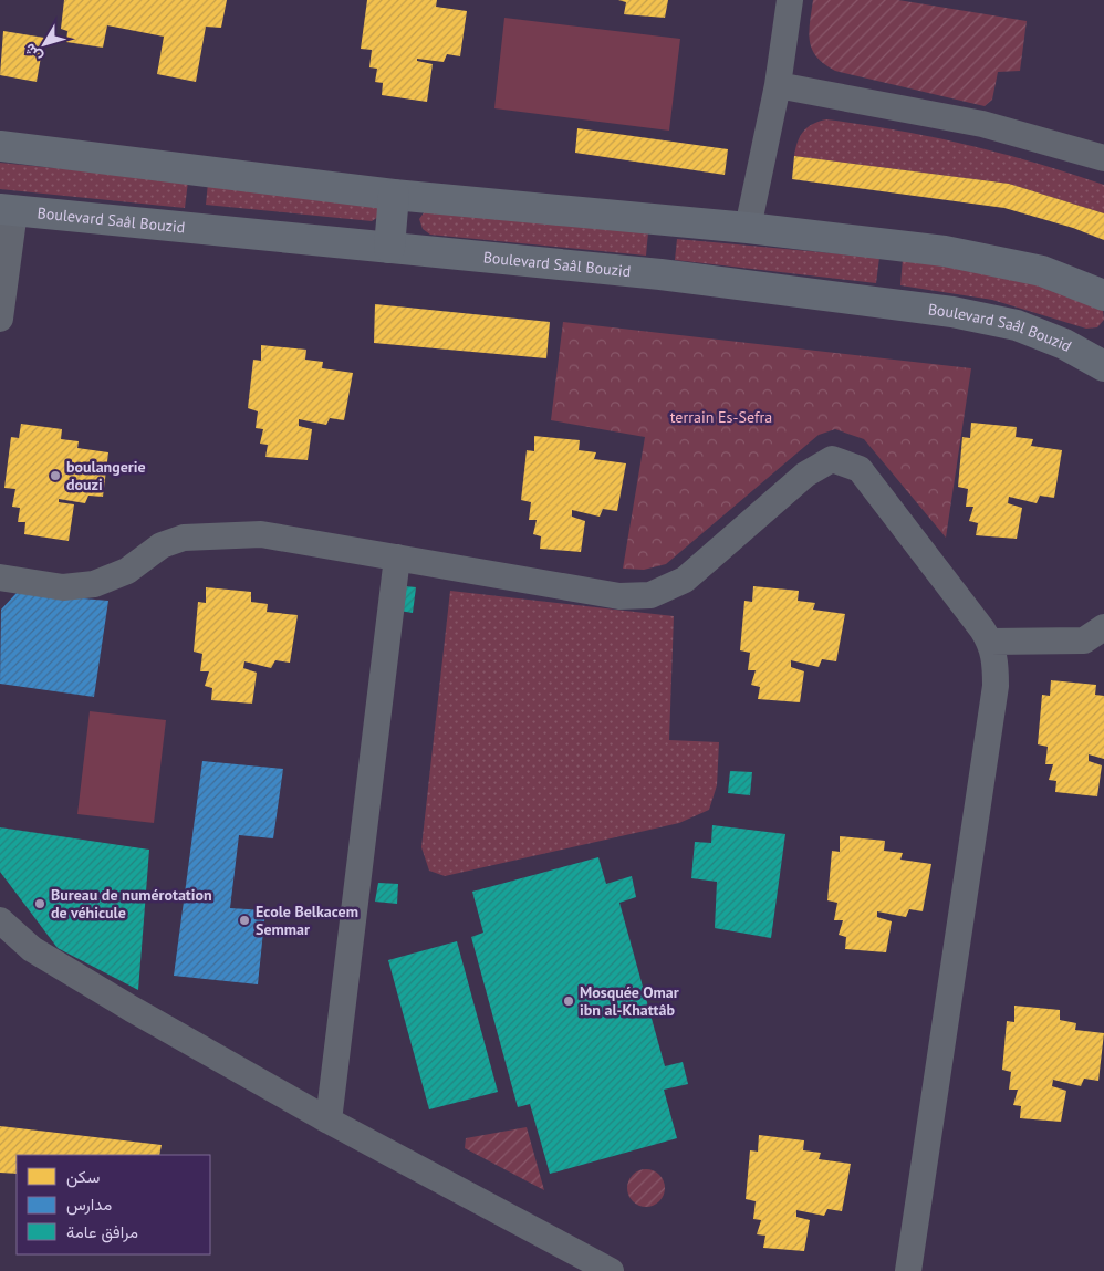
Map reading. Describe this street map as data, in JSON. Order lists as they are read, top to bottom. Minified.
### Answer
{"streets":{"main road":["Boulevard Saâl Bouzid"]},"parks":["terrain Es-Sefra"],"places":["boulangerie douzi","Bureau de numérotation de véhicule","Ecole Belkacem Semmar","Mosquée Omar ibn al-Khattâb"],"legend":["سكن","مدارس","مرافق عامة"],"north":"bottom left"}
